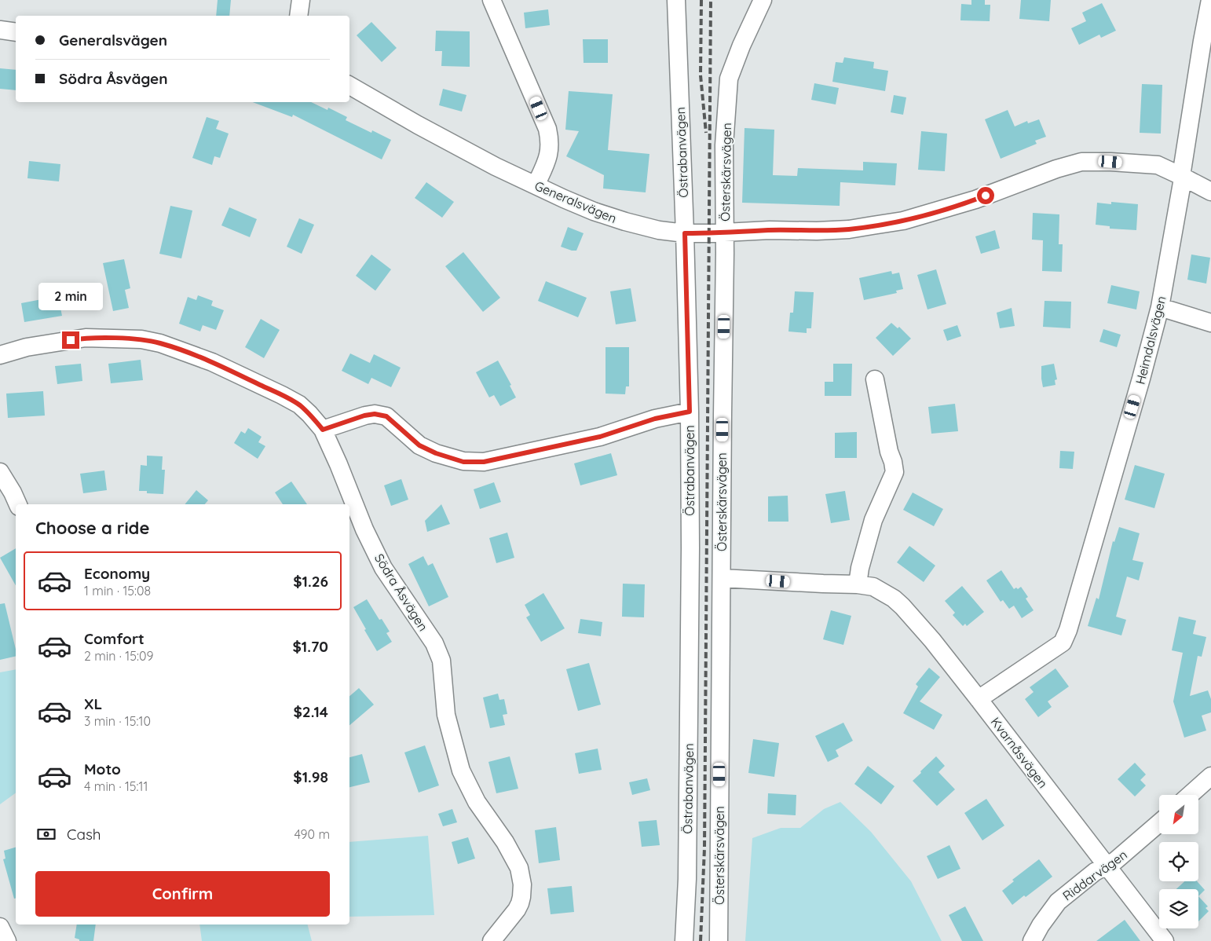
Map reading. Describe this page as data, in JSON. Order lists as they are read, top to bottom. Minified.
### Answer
{"streets":{"street":["Östrabanvägen","Österskärsvägen","Generalsvägen","Heimdalsvägen","Södra Åsvägen","Kvarnåsvägen","Riddarvägen"]},"crossings":[["Östrabanvägen","Generalsvägen"],["Österskärsvägen","Generalsvägen"],["Österskärsvägen","Kvarnåsvägen"],["Generalsvägen","Heimdalsvägen"],["Heimdalsvägen","Kvarnåsvägen"],["Kvarnåsvägen","Riddarvägen"]],"north":"bottom left","page":{"banner":["Generalsvägen","Södra Åsvägen"],"bubble":"2 min","heading":"Choose a ride","list":[{"name":"Economy","note":"1 min · 15:08","value":"$1.26"},{"name":"Comfort","note":"2 min · 15:09","value":"$1.70"},{"name":"XL","note":"3 min · 15:10","value":"$2.14"},{"name":"Moto","note":"4 min · 15:11","value":"$1.98"}],"pay":["Cash","490 m"],"buttons":"Confirm"}}
